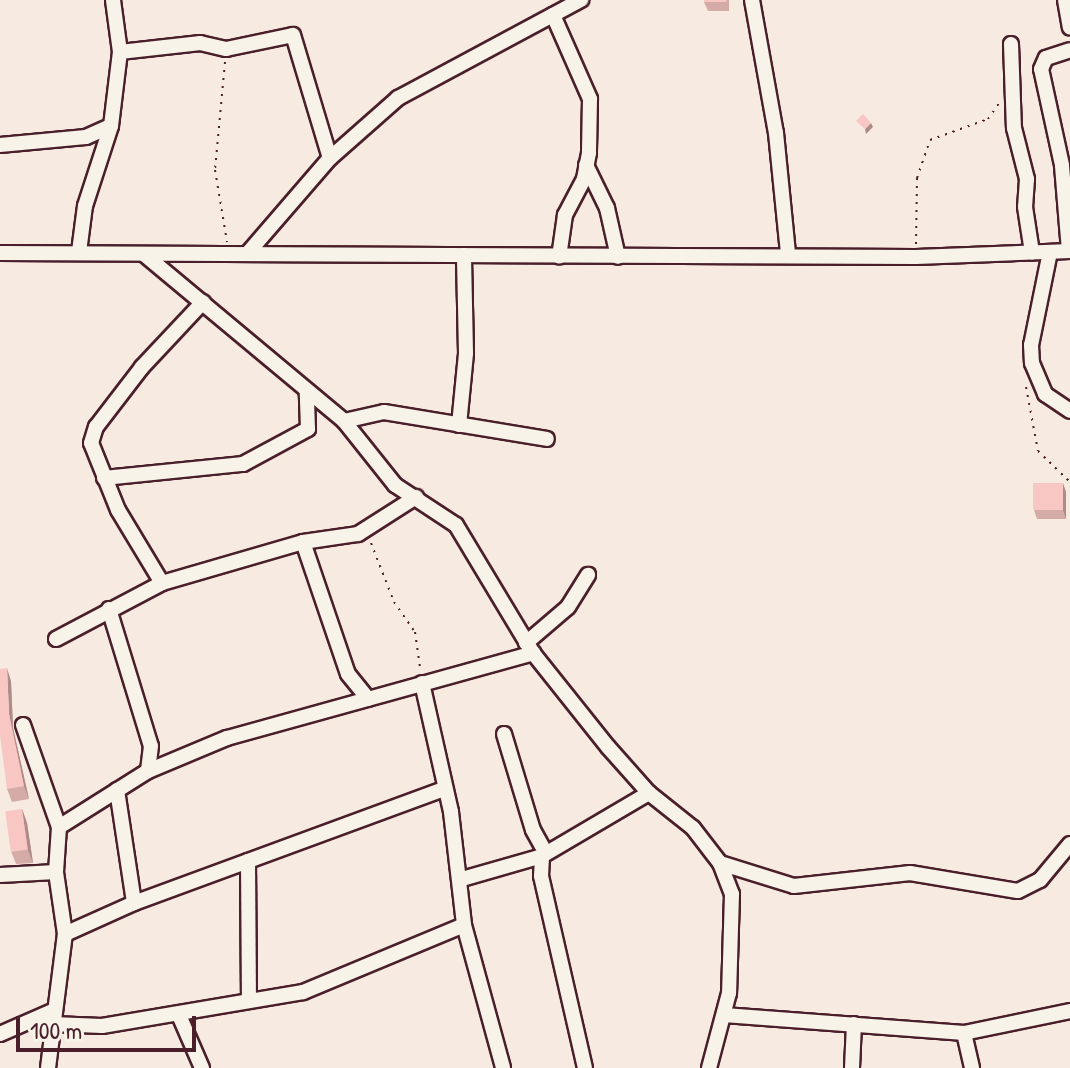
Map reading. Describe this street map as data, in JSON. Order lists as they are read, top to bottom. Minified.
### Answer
{"scale_bar":"100 m"}
